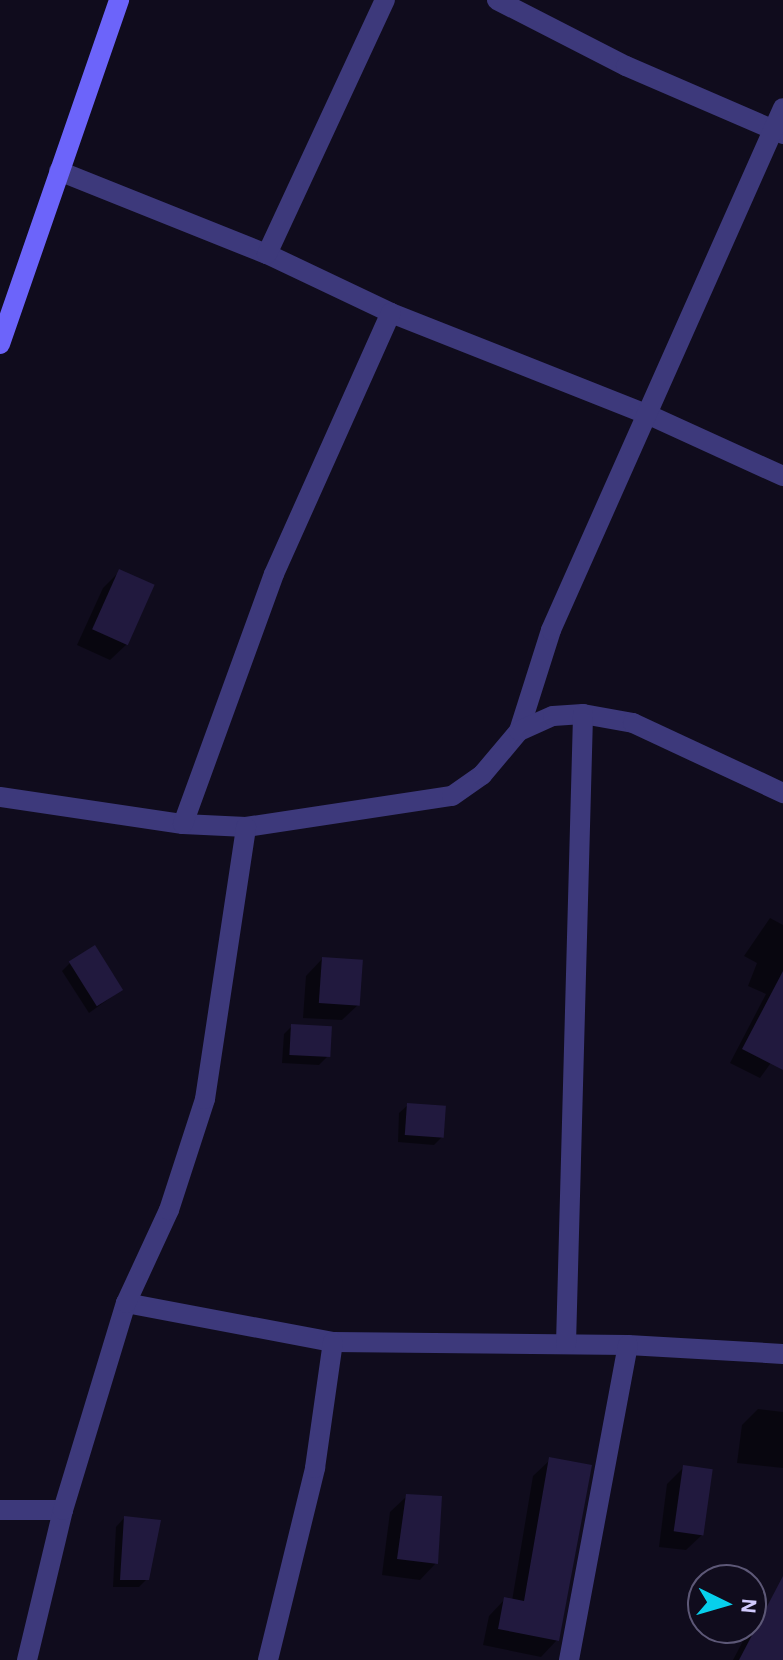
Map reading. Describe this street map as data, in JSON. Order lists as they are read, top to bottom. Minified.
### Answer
{"north":"right"}
